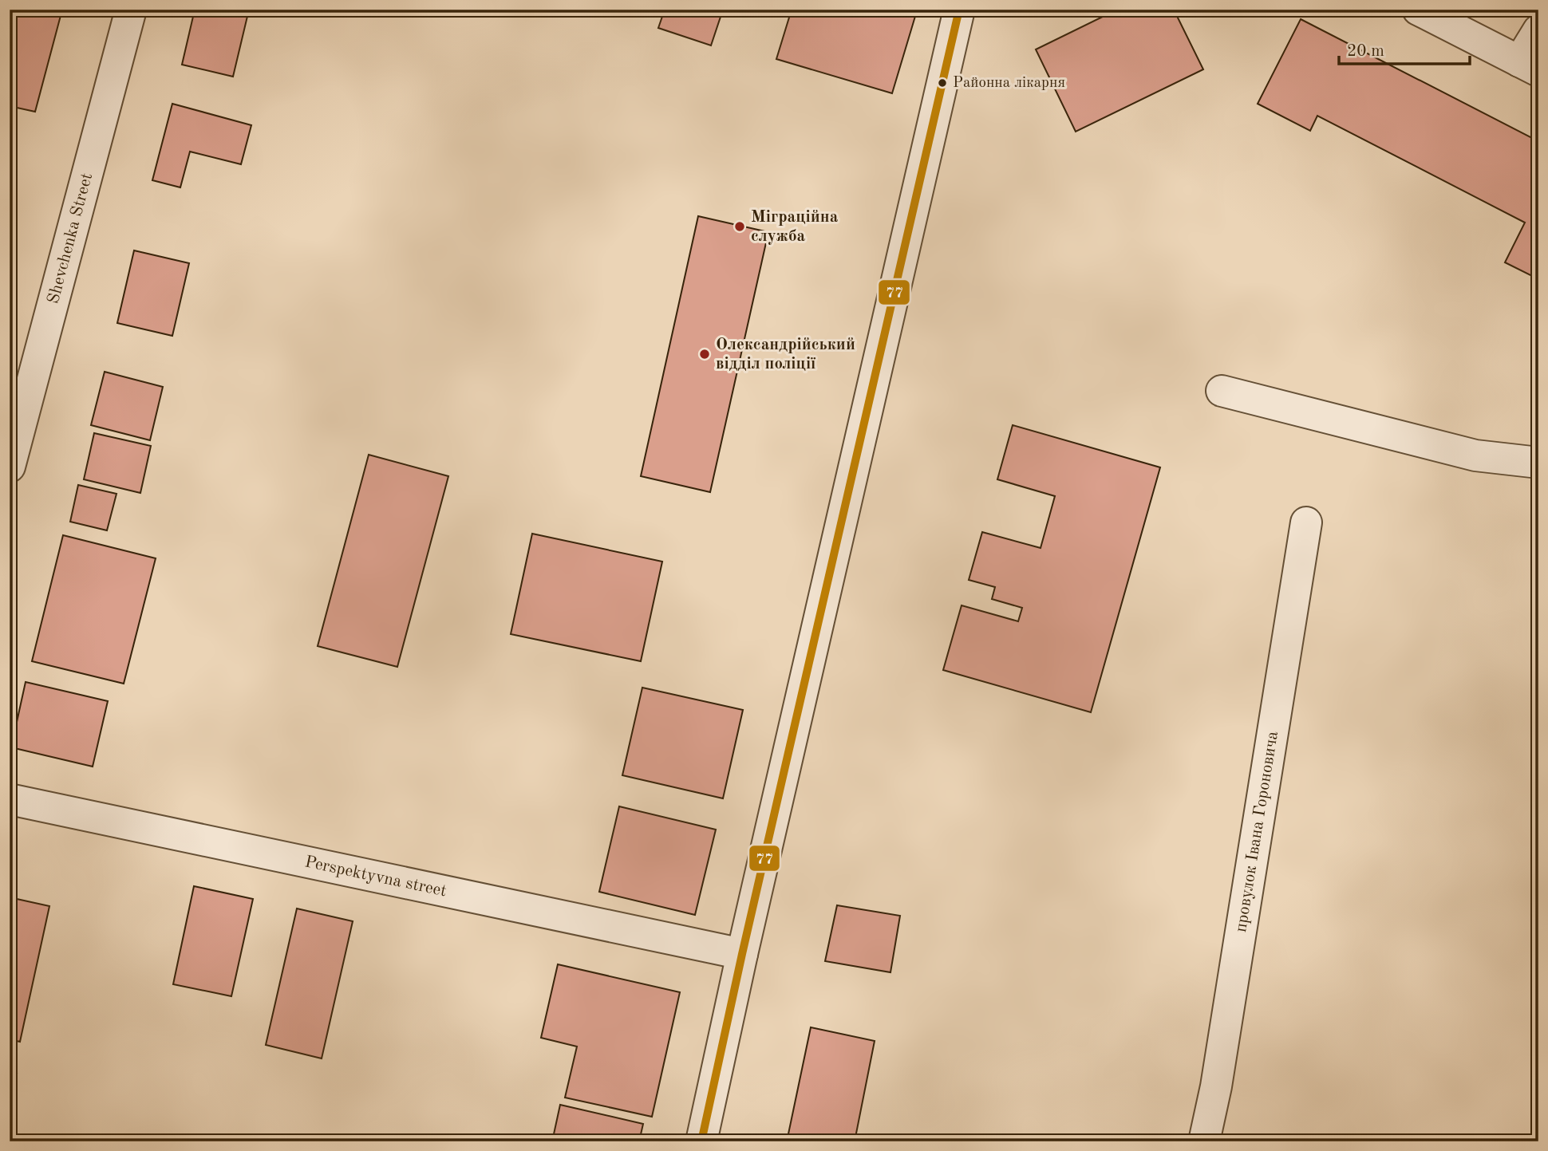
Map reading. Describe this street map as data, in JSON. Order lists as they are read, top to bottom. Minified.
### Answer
{"streets":{"street":["Shevchenka Street","провулок Івана Гороновича","Perspektyvna street"]},"places":["Районна лікарня","Міграційна служба","Олександрійський відділ поліції"],"lines":["transit line 77"],"scale_bar":"20 m"}
